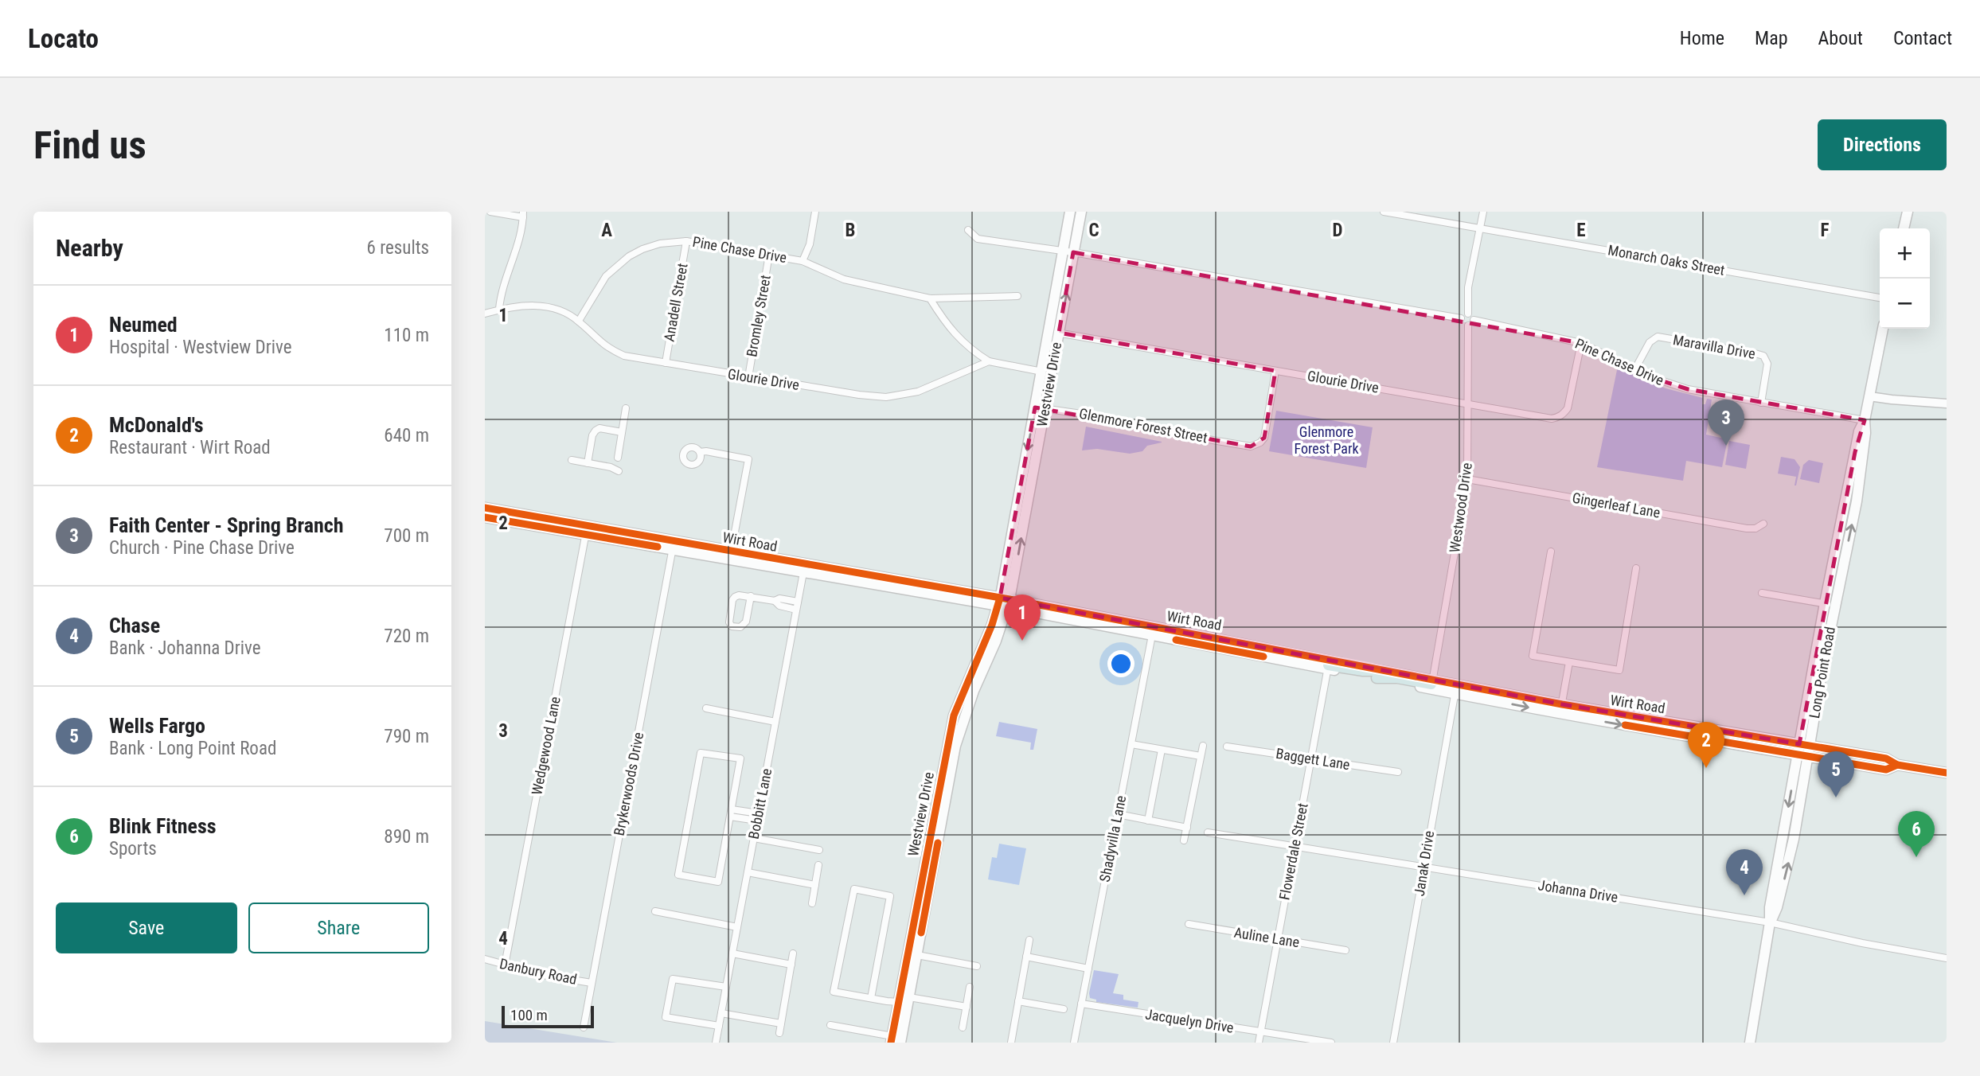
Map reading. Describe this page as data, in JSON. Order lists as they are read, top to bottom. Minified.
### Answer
{"streets":{"main road":["Westview Drive","Wirt Road","Long Point Road"],"street":["Pine Chase Drive","Monarch Oaks Street","Anadell Street","Bromley Street","Maravilla Drive","Glourie Drive","Glenmore Forest Street","Gingerleaf Lane","Westwood Drive","Wedgewood Lane","Baggett Lane","Brykerwoods Drive","Bobbitt Lane","Shadyvilla Lane","Flowerdale Street","Janak Drive","Johanna Drive","Auline Lane","Danbury Road","Jacquelyn Drive"]},"crossings":[["Pine Chase Drive","Anadell Street"],["Pine Chase Drive","Bromley Street"],["Pine Chase Drive","Maravilla Drive"],["Pine Chase Drive","Glourie Drive"],["Pine Chase Drive","Westwood Drive"],["Pine Chase Drive","Long Point Road"],["Anadell Street","Glourie Drive"],["Bromley Street","Glourie Drive"],["Glourie Drive","Westview Drive"],["Glourie Drive","Glenmore Forest Street"],["Glourie Drive","Westwood Drive"],["Westview Drive","Glenmore Forest Street"],["Westview Drive","Wirt Road"],["Gingerleaf Lane","Westwood Drive"],["Westwood Drive","Wirt Road"],["Wirt Road","Long Point Road"],["Wirt Road","Wedgewood Lane"],["Wirt Road","Brykerwoods Drive"],["Wirt Road","Bobbitt Lane"],["Wirt Road","Shadyvilla Lane"],["Wirt Road","Flowerdale Street"],["Wirt Road","Janak Drive"],["Long Point Road","Johanna Drive"],["Wedgewood Lane","Danbury Road"],["Baggett Lane","Flowerdale Street"],["Brykerwoods Drive","Danbury Road"],["Shadyvilla Lane","Jacquelyn Drive"],["Flowerdale Street","Johanna Drive"],["Flowerdale Street","Auline Lane"],["Flowerdale Street","Jacquelyn Drive"],["Janak Drive","Johanna Drive"]],"parks":["Glenmore Forest Park"],"scale_bar":"100 m","page":{"header":"Locato","nav":["Home","Map","About","Contact"],"buttons":["Directions",["Save","Share"]],"title":"Find us","heading":["Nearby","6 results"],"map_buttons":["+","−"],"list":[{"mark":"1","name":"Neumed","note":"Hospital · Westview Drive","value":"110 m"},{"mark":"2","name":"McDonald's","note":"Restaurant · Wirt Road","value":"640 m"},{"mark":"3","name":"Faith Center - Spring Branch","note":"Church · Pine Chase Drive","value":"700 m"},{"mark":"4","name":"Chase","note":"Bank · Johanna Drive","value":"720 m"},{"mark":"5","name":"Wells Fargo","note":"Bank · Long Point Road","value":"790 m"},{"mark":"6","name":"Blink Fitness","note":"Sports","value":"890 m"}],"pins":["3","1","2","5","6","4"],"scale":"100 m"},"grid":{"columns":["A","B","C","D","E","F"],"rows":["1","2","3","4"]}}
